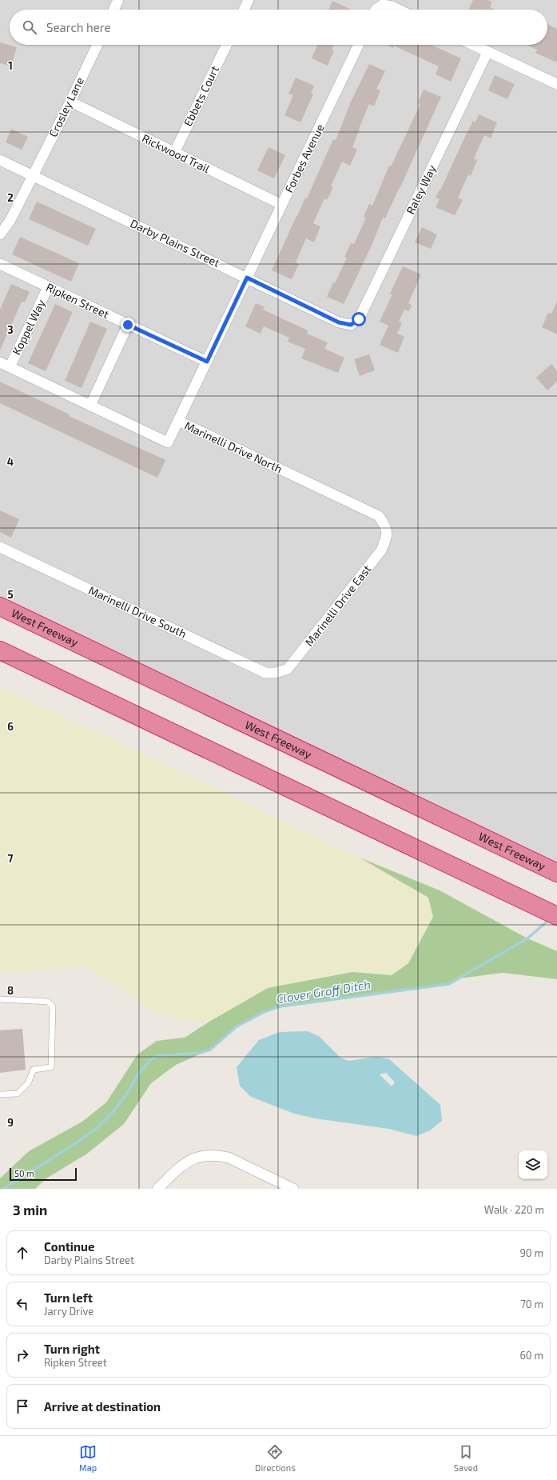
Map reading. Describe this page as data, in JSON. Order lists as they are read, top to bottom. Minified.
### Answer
{"streets":{"highway":["West Freeway"],"street":["Ebbets Court","Crosley Lane","Rickwood Trail","Forbes Avenue","Raley Way","Darby Plains Street","Ripken Street","Koppel Way","Marinelli Drive North","Marinelli Drive East","Marinelli Drive South"]},"crossings":[["Ebbets Court","Rickwood Trail"],["Crosley Lane","Rickwood Trail"],["Crosley Lane","Darby Plains Street"],["Rickwood Trail","Forbes Avenue"],["Forbes Avenue","Darby Plains Street"],["Forbes Avenue","Ripken Street"],["Forbes Avenue","Marinelli Drive North"],["Raley Way","Darby Plains Street"],["Ripken Street","Koppel Way"],["Koppel Way","Marinelli Drive North"],["Marinelli Drive North","Marinelli Drive East"],["Marinelli Drive East","Marinelli Drive South"]],"water":["Clover Groff Ditch"],"scale_bar":"50 m","page":{"search":"Search here","scale":"50 m","heading":["3 min","Walk · 220 m"],"list":[["Continue","Darby Plains Street","90 m"],["Turn left","Jarry Drive","70 m"],["Turn right","Ripken Street","60 m"],"Arrive at destination"],"nav":["Map","Directions","Saved"]},"grid":{"rows":["1","2","3","4","5","6","7","8","9"]}}
